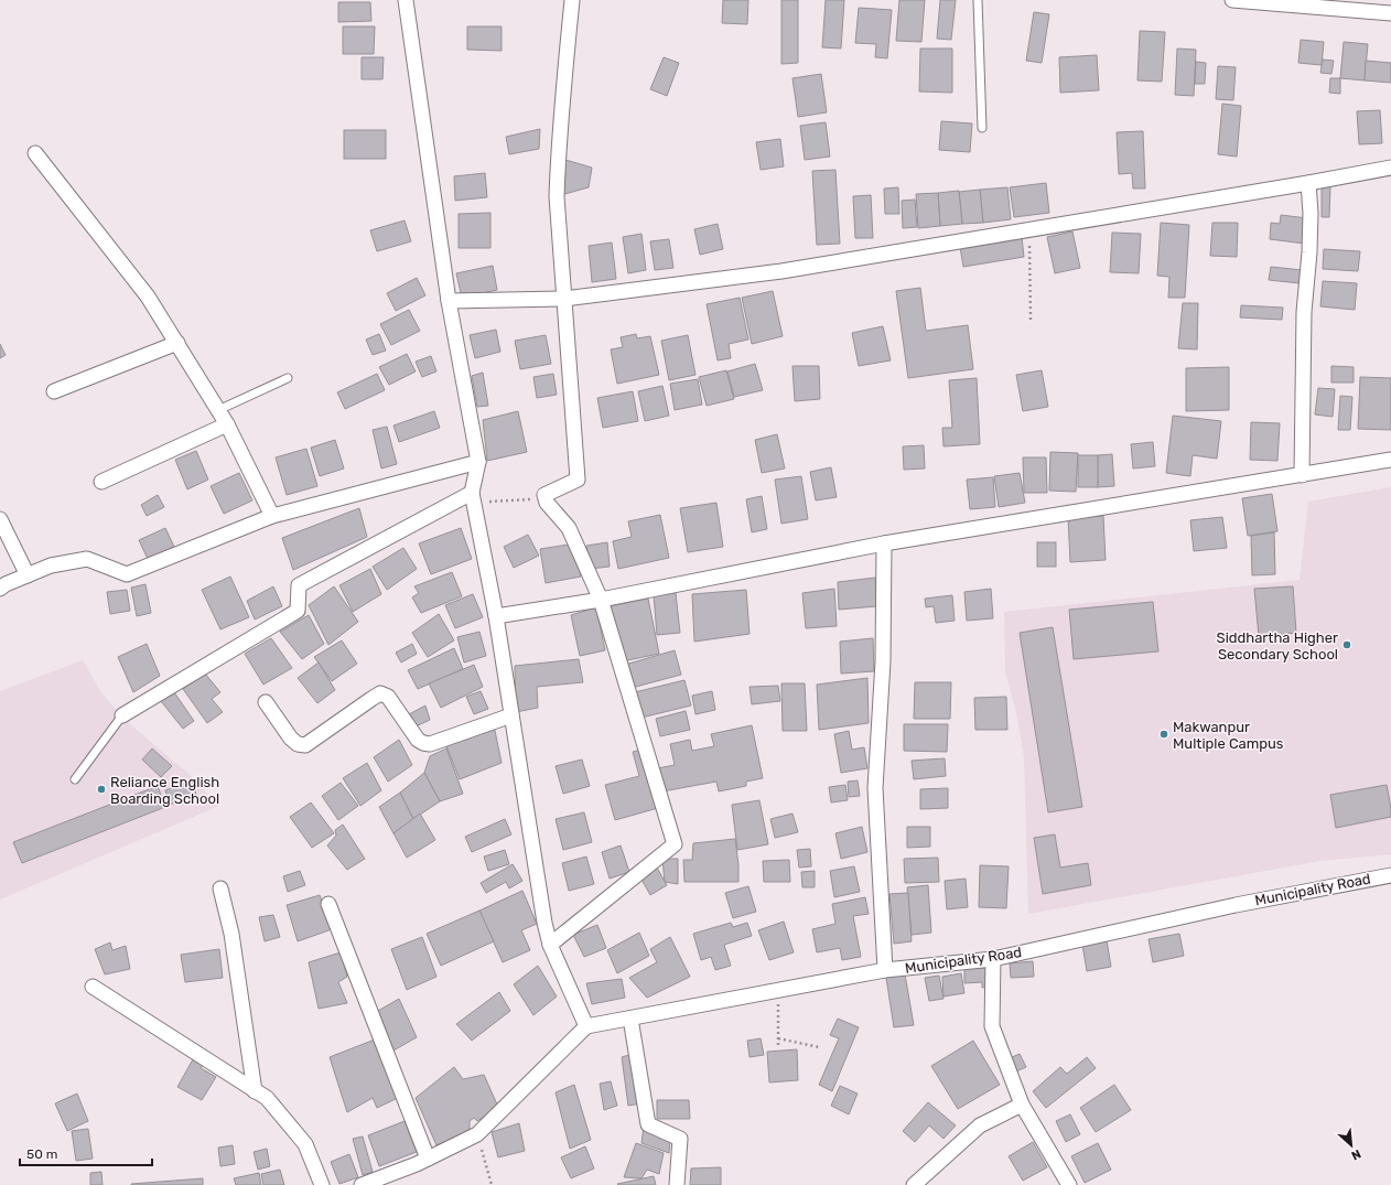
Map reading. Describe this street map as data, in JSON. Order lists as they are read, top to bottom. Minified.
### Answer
{"streets":{"street":["Municipality Road"]},"places":["Siddhartha Higher Secondary School","Makwanpur Multiple Campus","Reliance English Boarding School"],"scale_bar":"50 m","north":"bottom right"}
